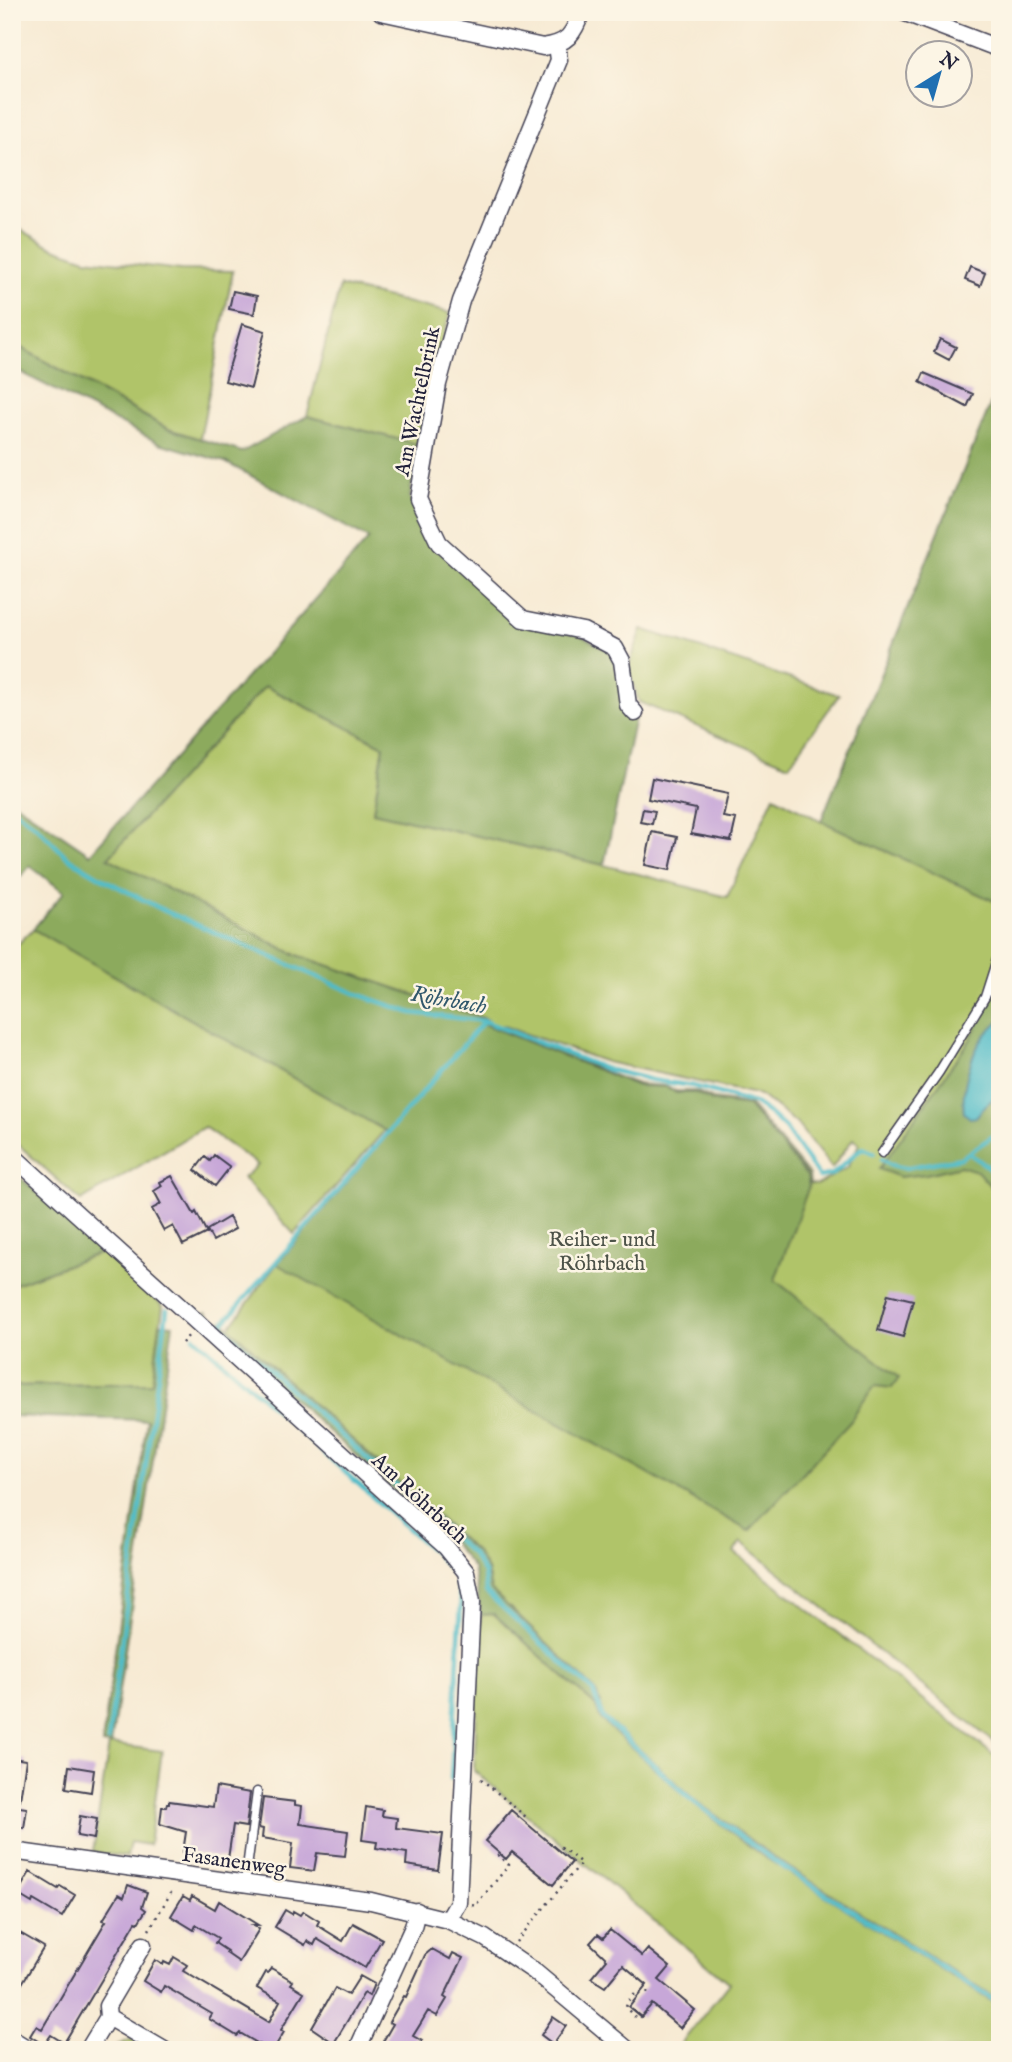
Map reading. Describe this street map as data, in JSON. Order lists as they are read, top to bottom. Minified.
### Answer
{"streets":{"street":["Am Wachtelbrink","Am Röhrbach","Fasanenweg"]},"crossings":[["Am Röhrbach","Fasanenweg"]],"water":["Röhrbach"],"parks":["Reiher- und Röhrbach"],"north":"top right"}
